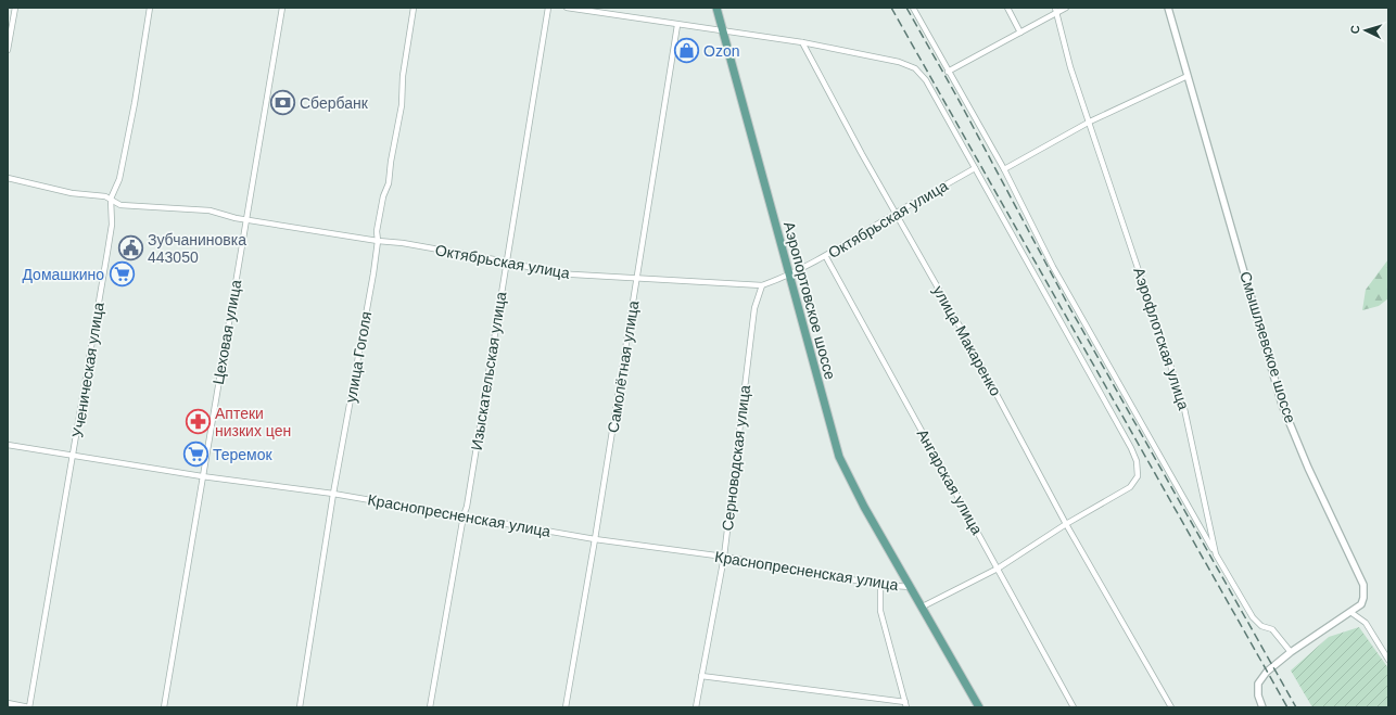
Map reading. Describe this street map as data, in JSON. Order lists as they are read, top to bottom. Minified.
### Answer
{"streets":{"main road":["Аэропортовское шоссе"],"street":["Октябрьская улица","Цеховая улица","Аэрофлотская улица","улица Макаренко","Смышляевское шоссе","улица Гоголя","Самолётная улица","Ученическая улица","Изыскательская улица","Серноводская улица","Ангарская улица","Краснопресненская улица"]},"crossings":[["Октябрьская улица","Аэропортовское шоссе"],["Октябрьская улица","Цеховая улица"],["Октябрьская улица","улица Макаренко"],["Октябрьская улица","улица Гоголя"],["Октябрьская улица","Самолётная улица"],["Октябрьская улица","Ученическая улица"],["Октябрьская улица","Изыскательская улица"],["Октябрьская улица","Серноводская улица"],["Октябрьская улица","Ангарская улица"],["Аэропортовское шоссе","Краснопресненская улица"],["Цеховая улица","Краснопресненская улица"],["Аэрофлотская улица","Смышляевское шоссе"],["улица Гоголя","Краснопресненская улица"],["Самолётная улица","Краснопресненская улица"],["Ученическая улица","Краснопресненская улица"],["Изыскательская улица","Краснопресненская улица"],["Серноводская улица","Краснопресненская улица"]],"places":{"shop":["Ozon"],"bank":["Сбербанк"],"public building":["Зубчаниновка 443050"],"supermarket":["Домашкино","Теремок"],"pharmacy":["Аптеки низких цен"]},"north":"left"}
